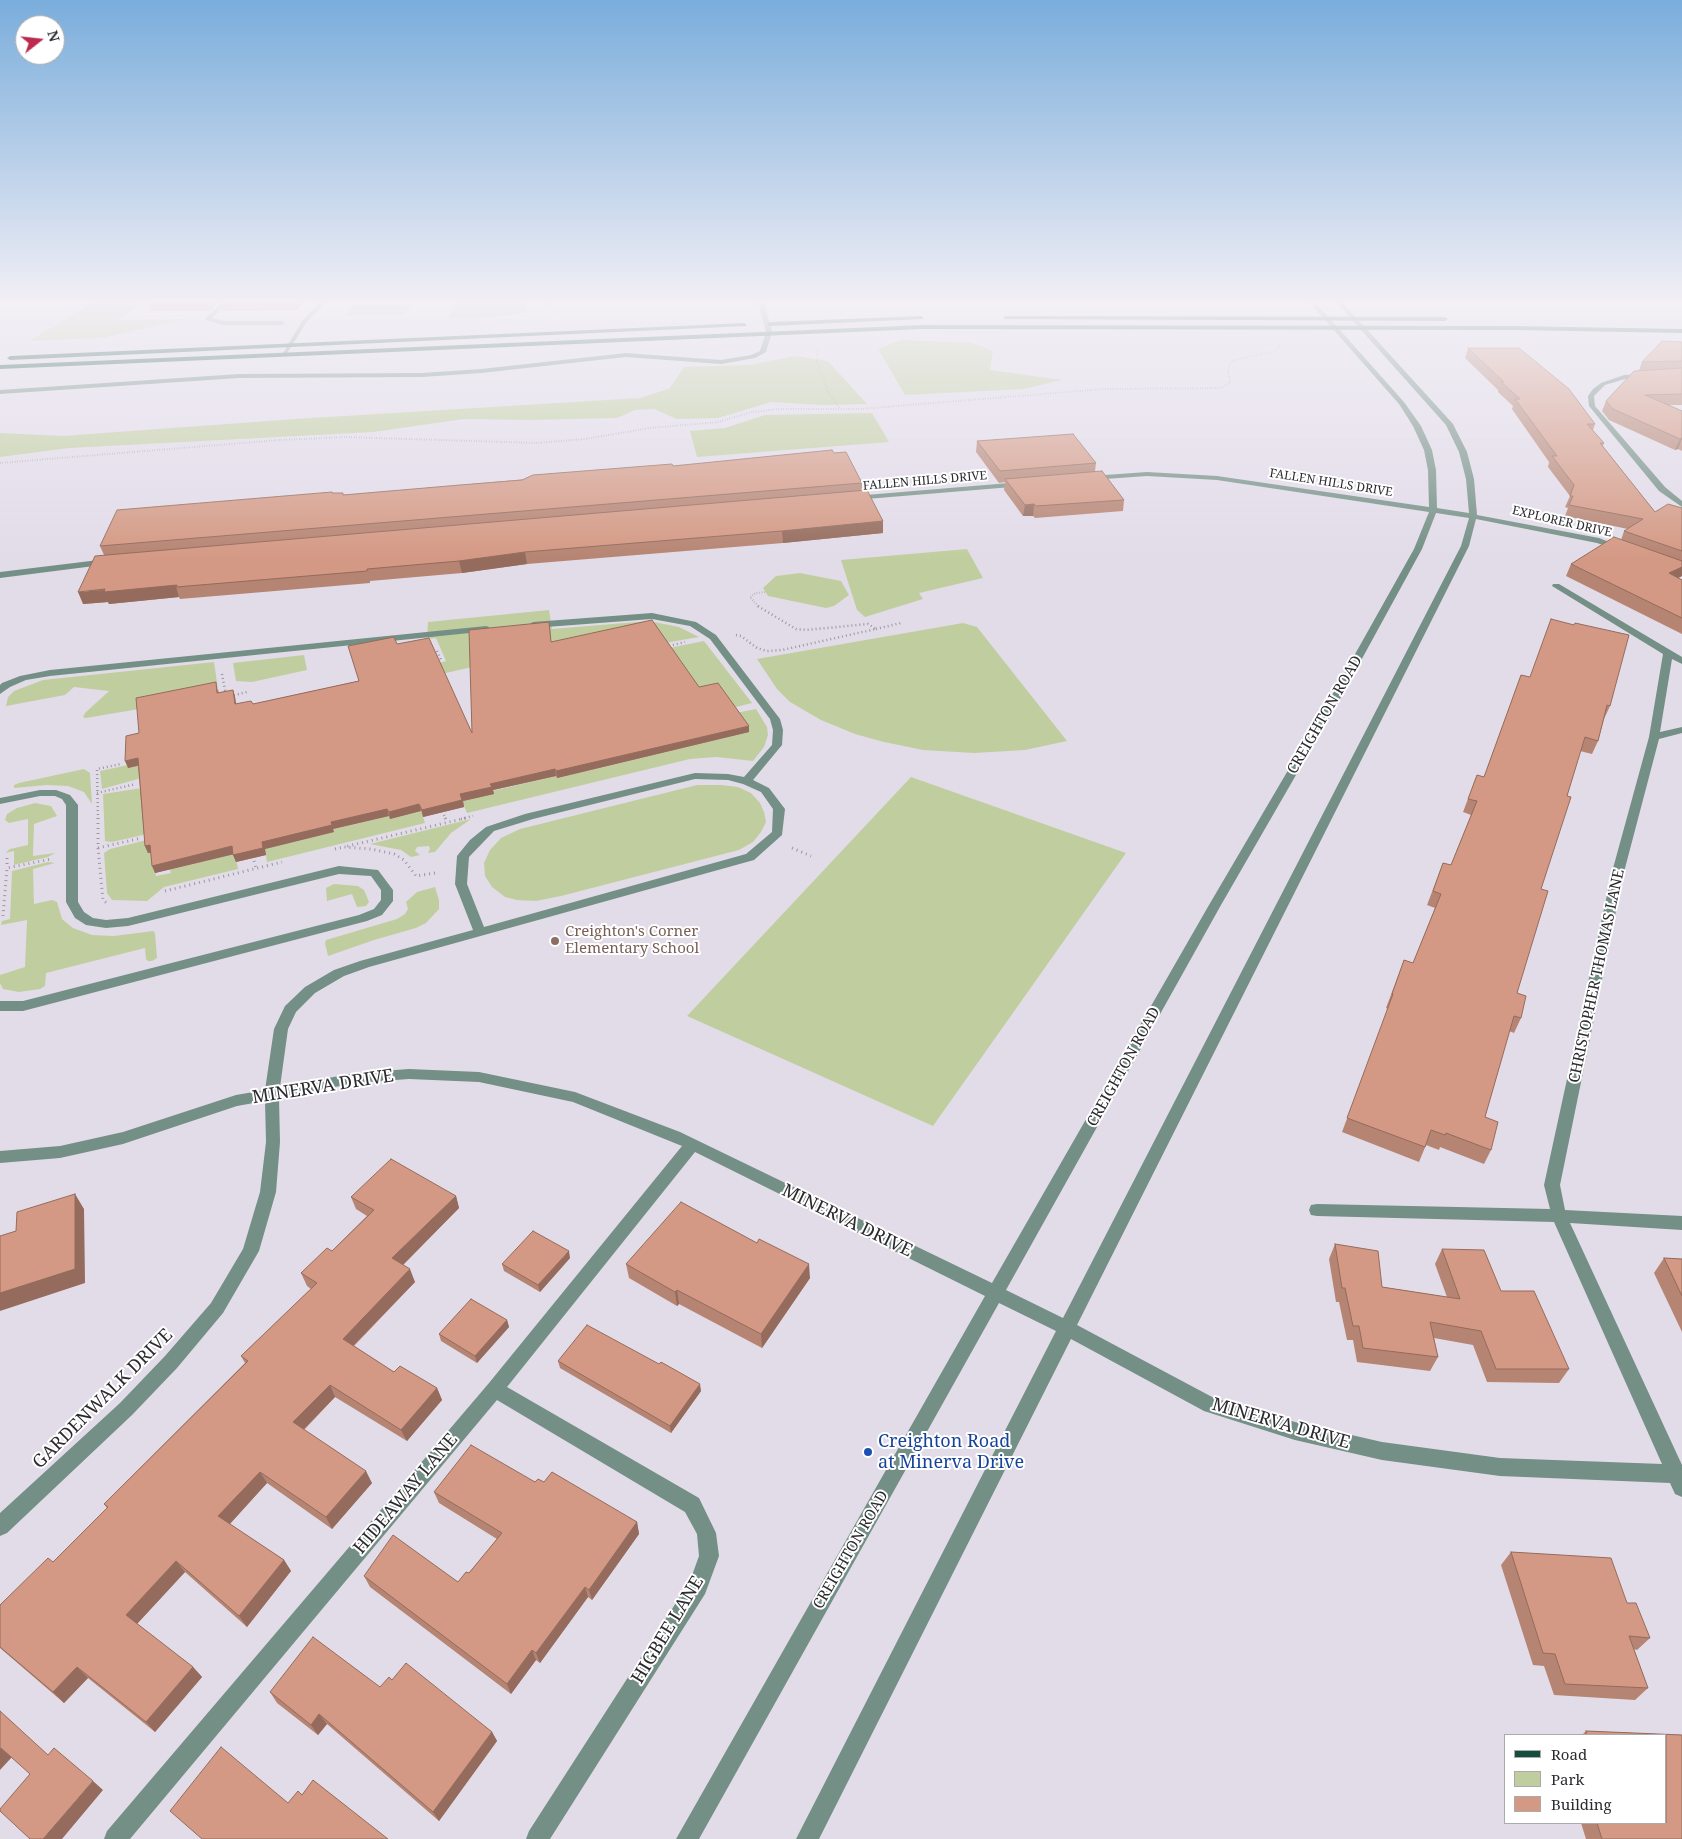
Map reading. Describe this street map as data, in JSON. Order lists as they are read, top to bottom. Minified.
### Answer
{"streets":{"street":["FALLEN HILLS DRIVE","EXPLORER DRIVE","CREIGHTON ROAD","CHRISTOPHER THOMAS LANE","MINERVA DRIVE","GARDENWALK DRIVE","HIDEAWAY LANE","HIGBEE LANE"]},"crossings":[["FALLEN HILLS DRIVE","EXPLORER DRIVE"],["FALLEN HILLS DRIVE","CREIGHTON ROAD"],["EXPLORER DRIVE","CREIGHTON ROAD"],["CREIGHTON ROAD","MINERVA DRIVE"],["CHRISTOPHER THOMAS LANE","MINERVA DRIVE"],["MINERVA DRIVE","GARDENWALK DRIVE"],["MINERVA DRIVE","HIDEAWAY LANE"],["HIDEAWAY LANE","HIGBEE LANE"]],"places":["Creighton's Corner Elementary School","Creighton Road at Minerva Drive"],"legend":["Road","Park","Building"],"north":"right"}
